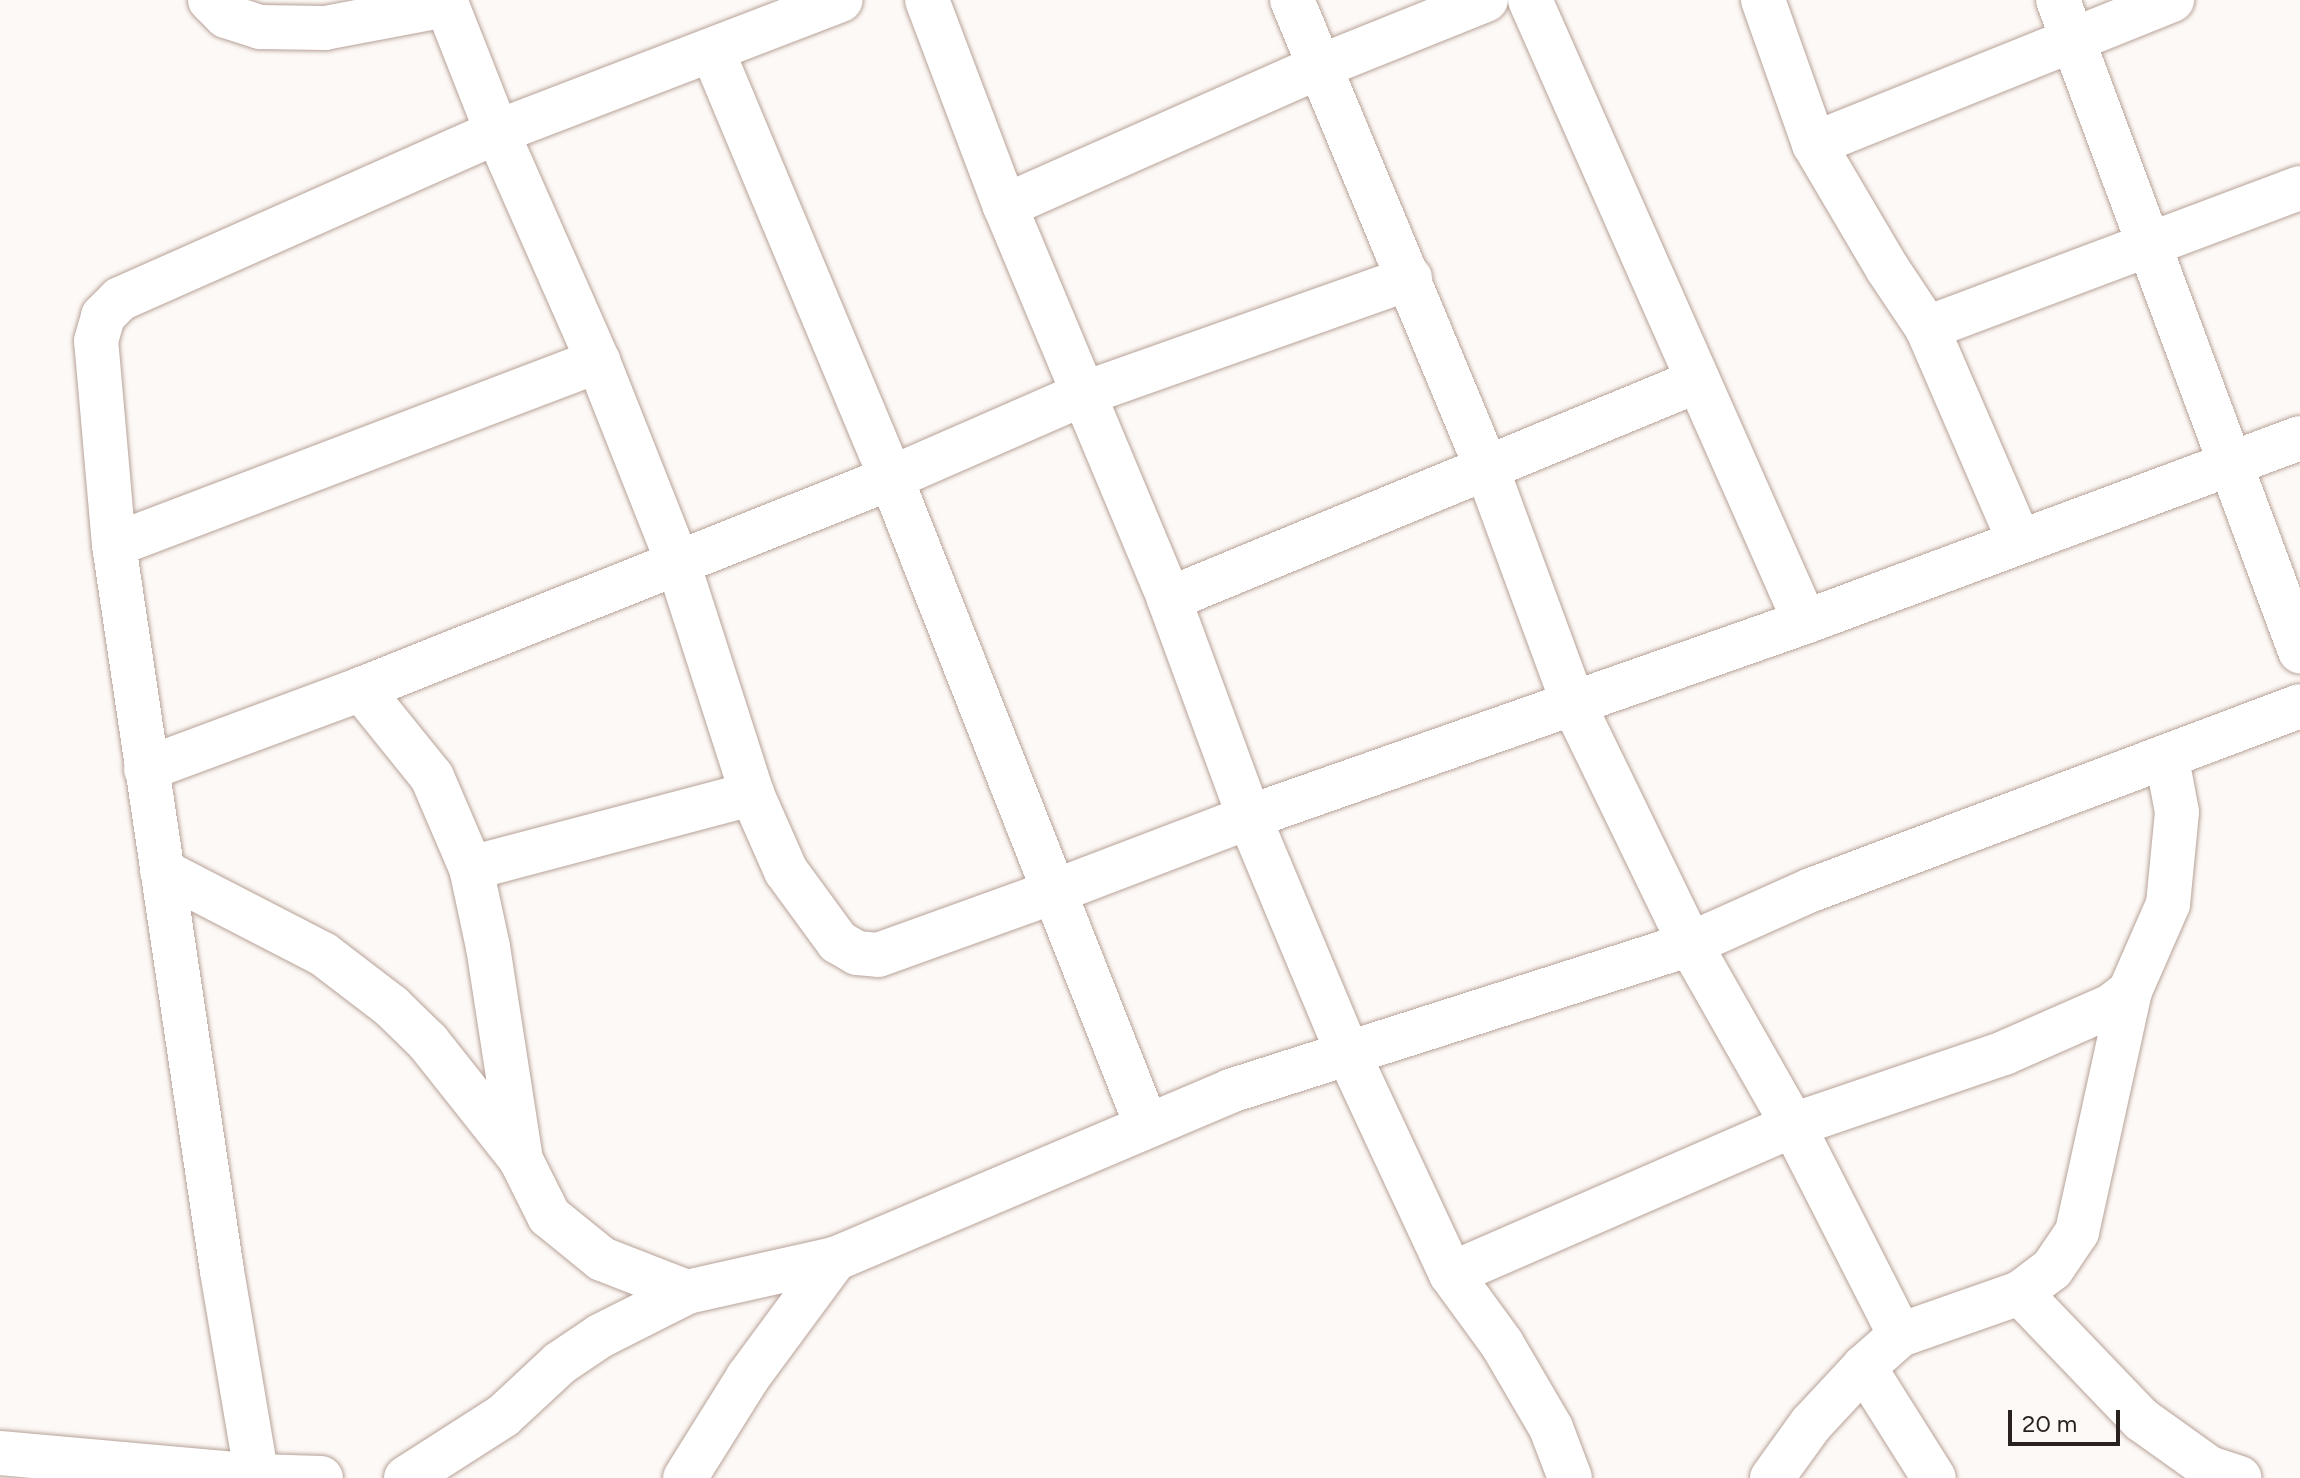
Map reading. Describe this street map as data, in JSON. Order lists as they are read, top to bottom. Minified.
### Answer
{"scale_bar":"20 m"}
